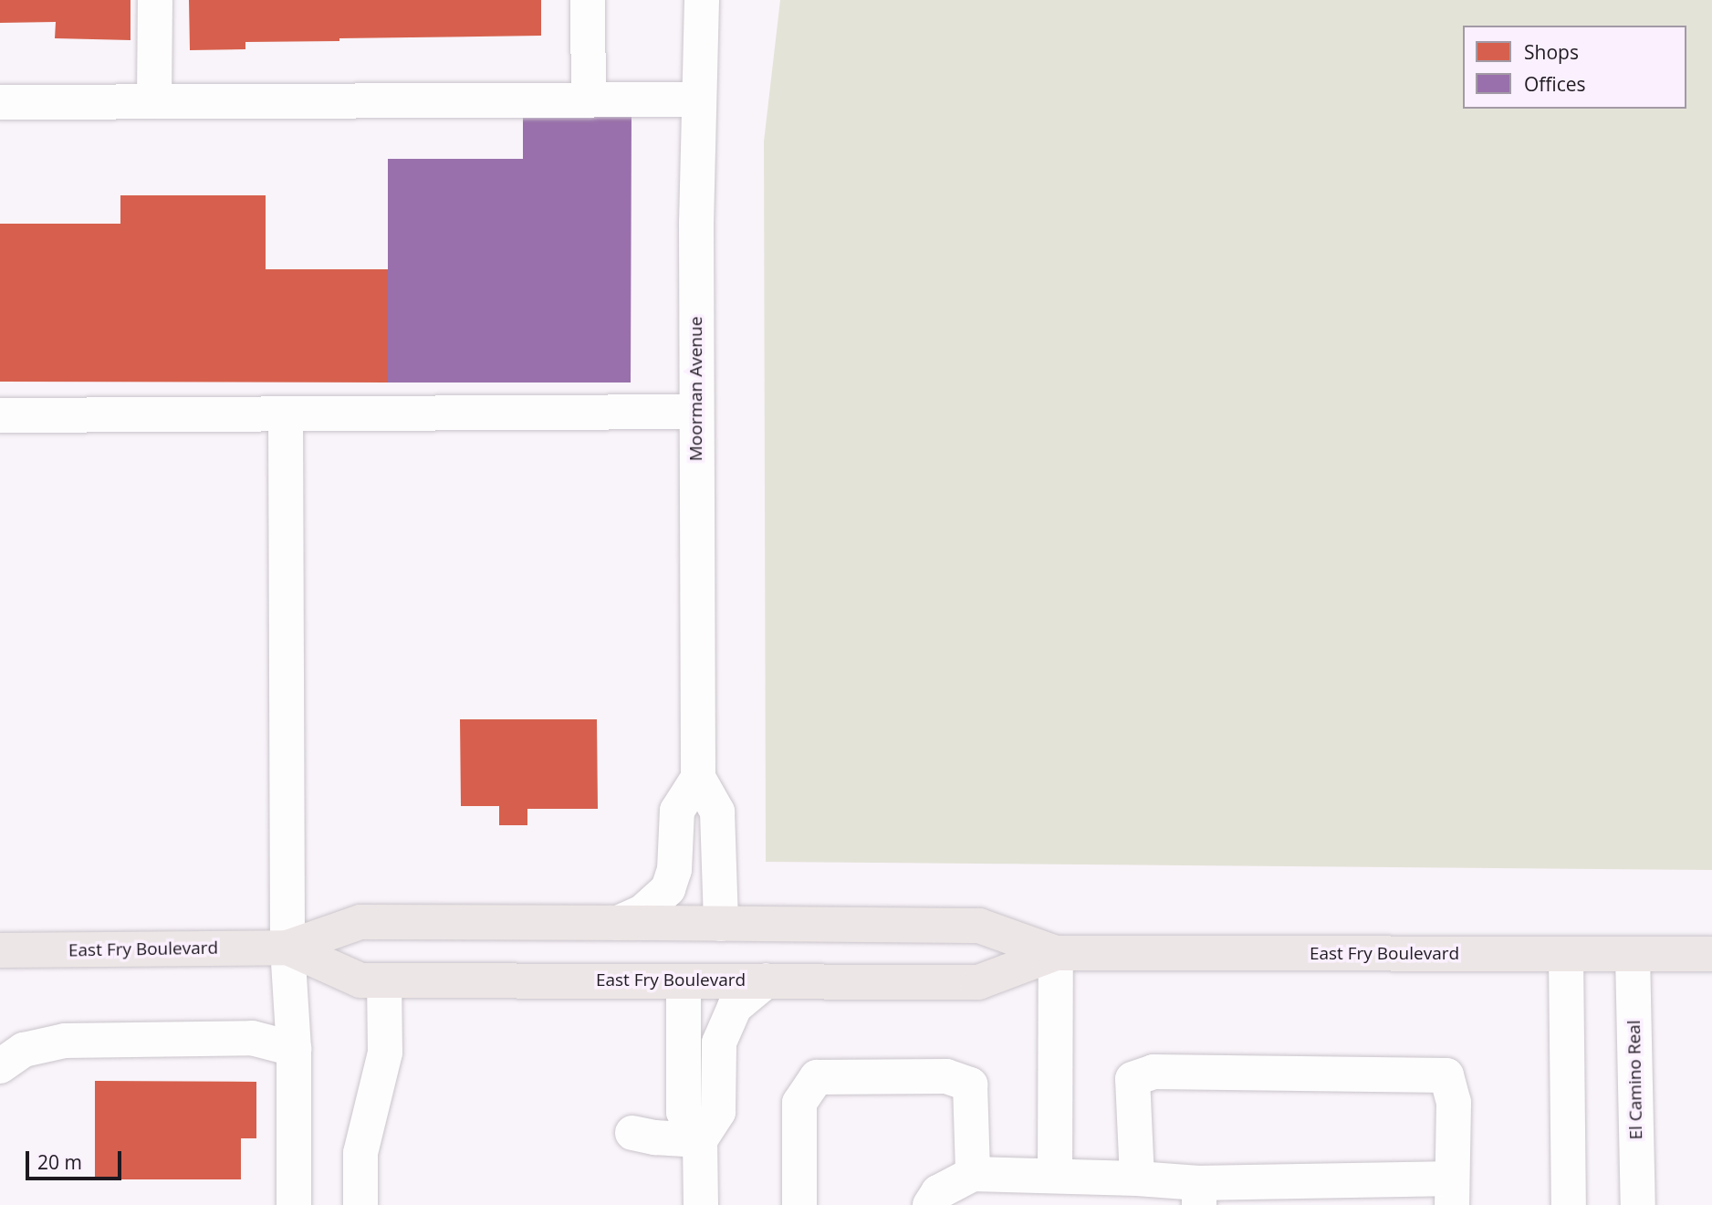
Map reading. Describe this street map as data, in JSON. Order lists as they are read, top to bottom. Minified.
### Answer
{"streets":{"main road":["East Fry Boulevard"],"street":["Moorman Avenue","El Camino Real"]},"crossings":[["Moorman Avenue","East Fry Boulevard"],["East Fry Boulevard","El Camino Real"]],"legend":["Shops","Offices"],"scale_bar":"20 m"}
